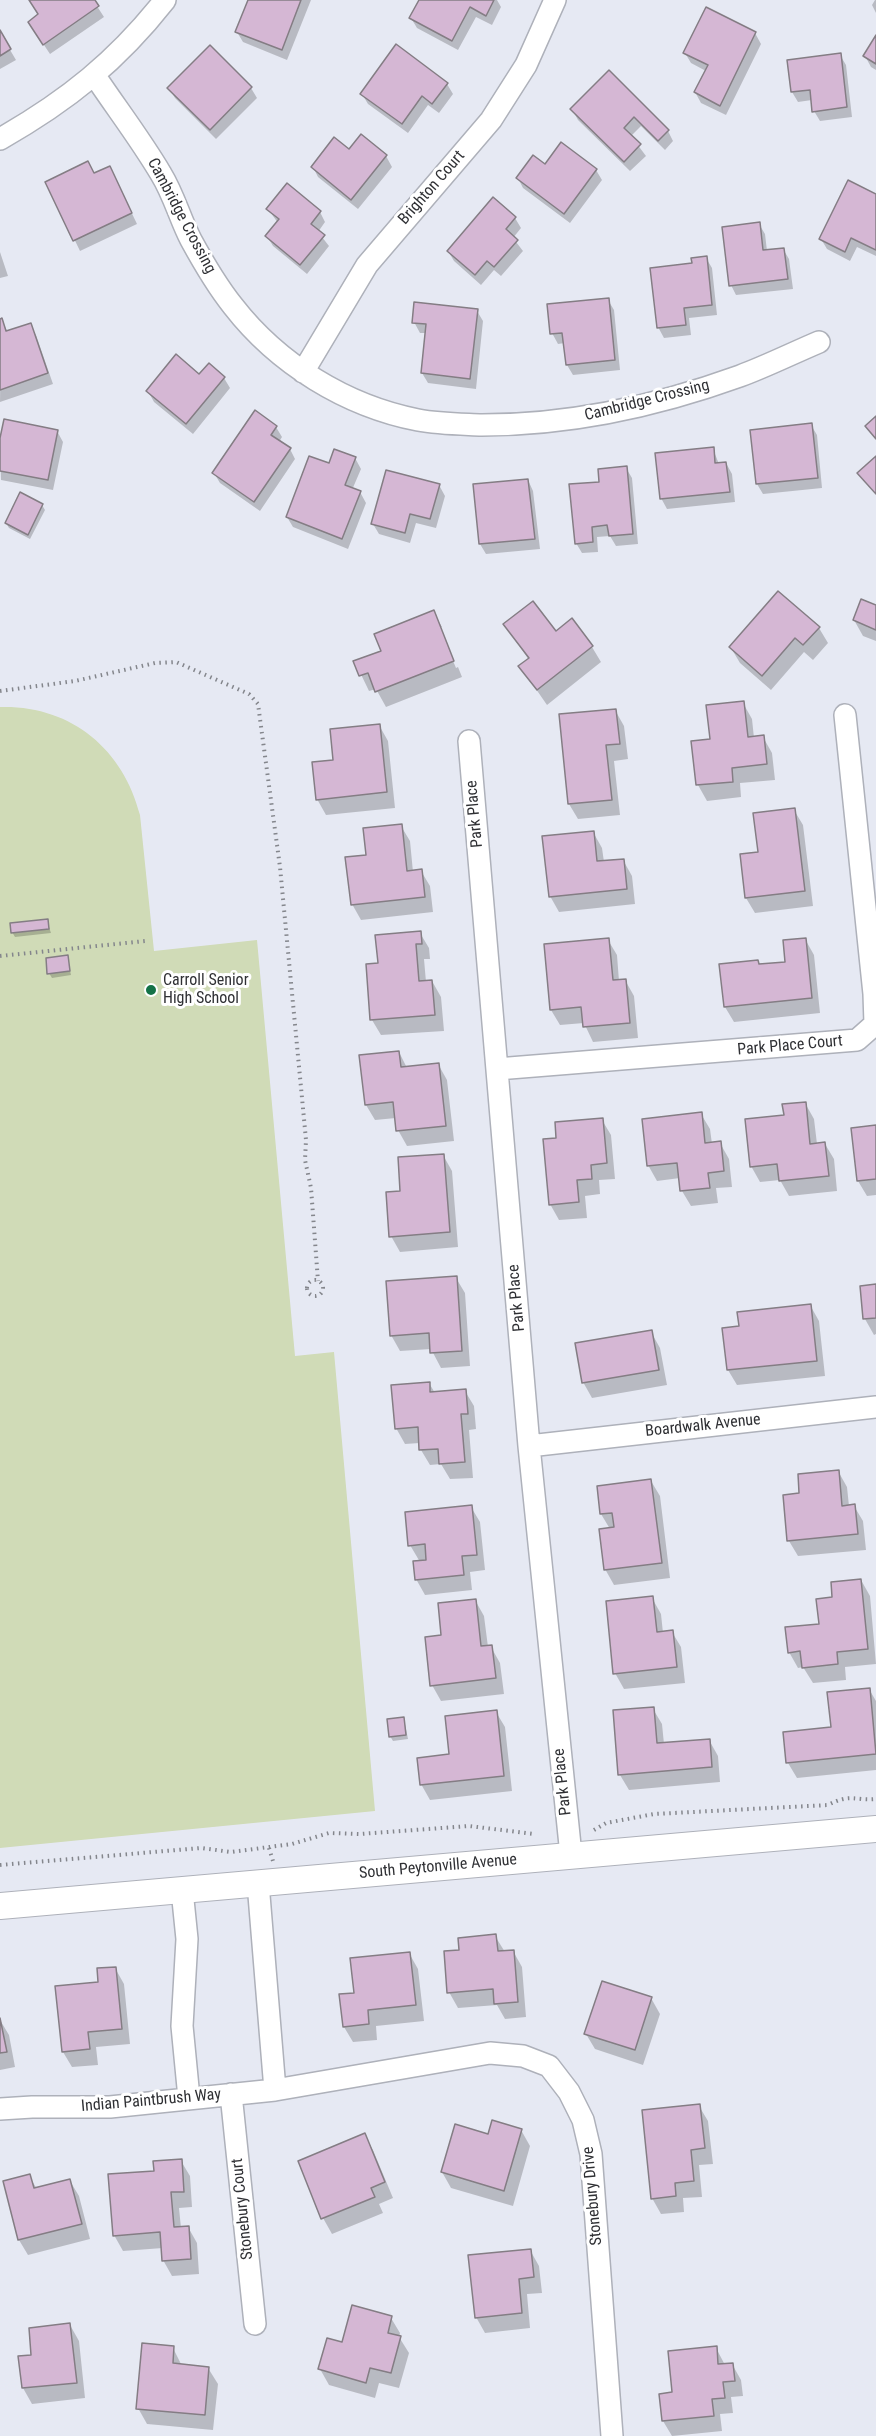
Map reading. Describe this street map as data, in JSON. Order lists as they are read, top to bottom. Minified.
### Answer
{"streets":{"street":["Brighton Court","Cambridge Crossing","Park Place","Park Place Court","Boardwalk Avenue","South Peytonville Avenue","Indian Paintbrush Way","Stonebury Drive","Stonebury Court"]},"crossings":[["Brighton Court","Cambridge Crossing"],["Park Place","Park Place Court"],["Park Place","Boardwalk Avenue"],["Park Place","South Peytonville Avenue"],["Indian Paintbrush Way","Stonebury Drive"],["Indian Paintbrush Way","Stonebury Court"],["Stonebury Drive","Stonebury Court"]],"places":["Carroll Senior High School"]}
